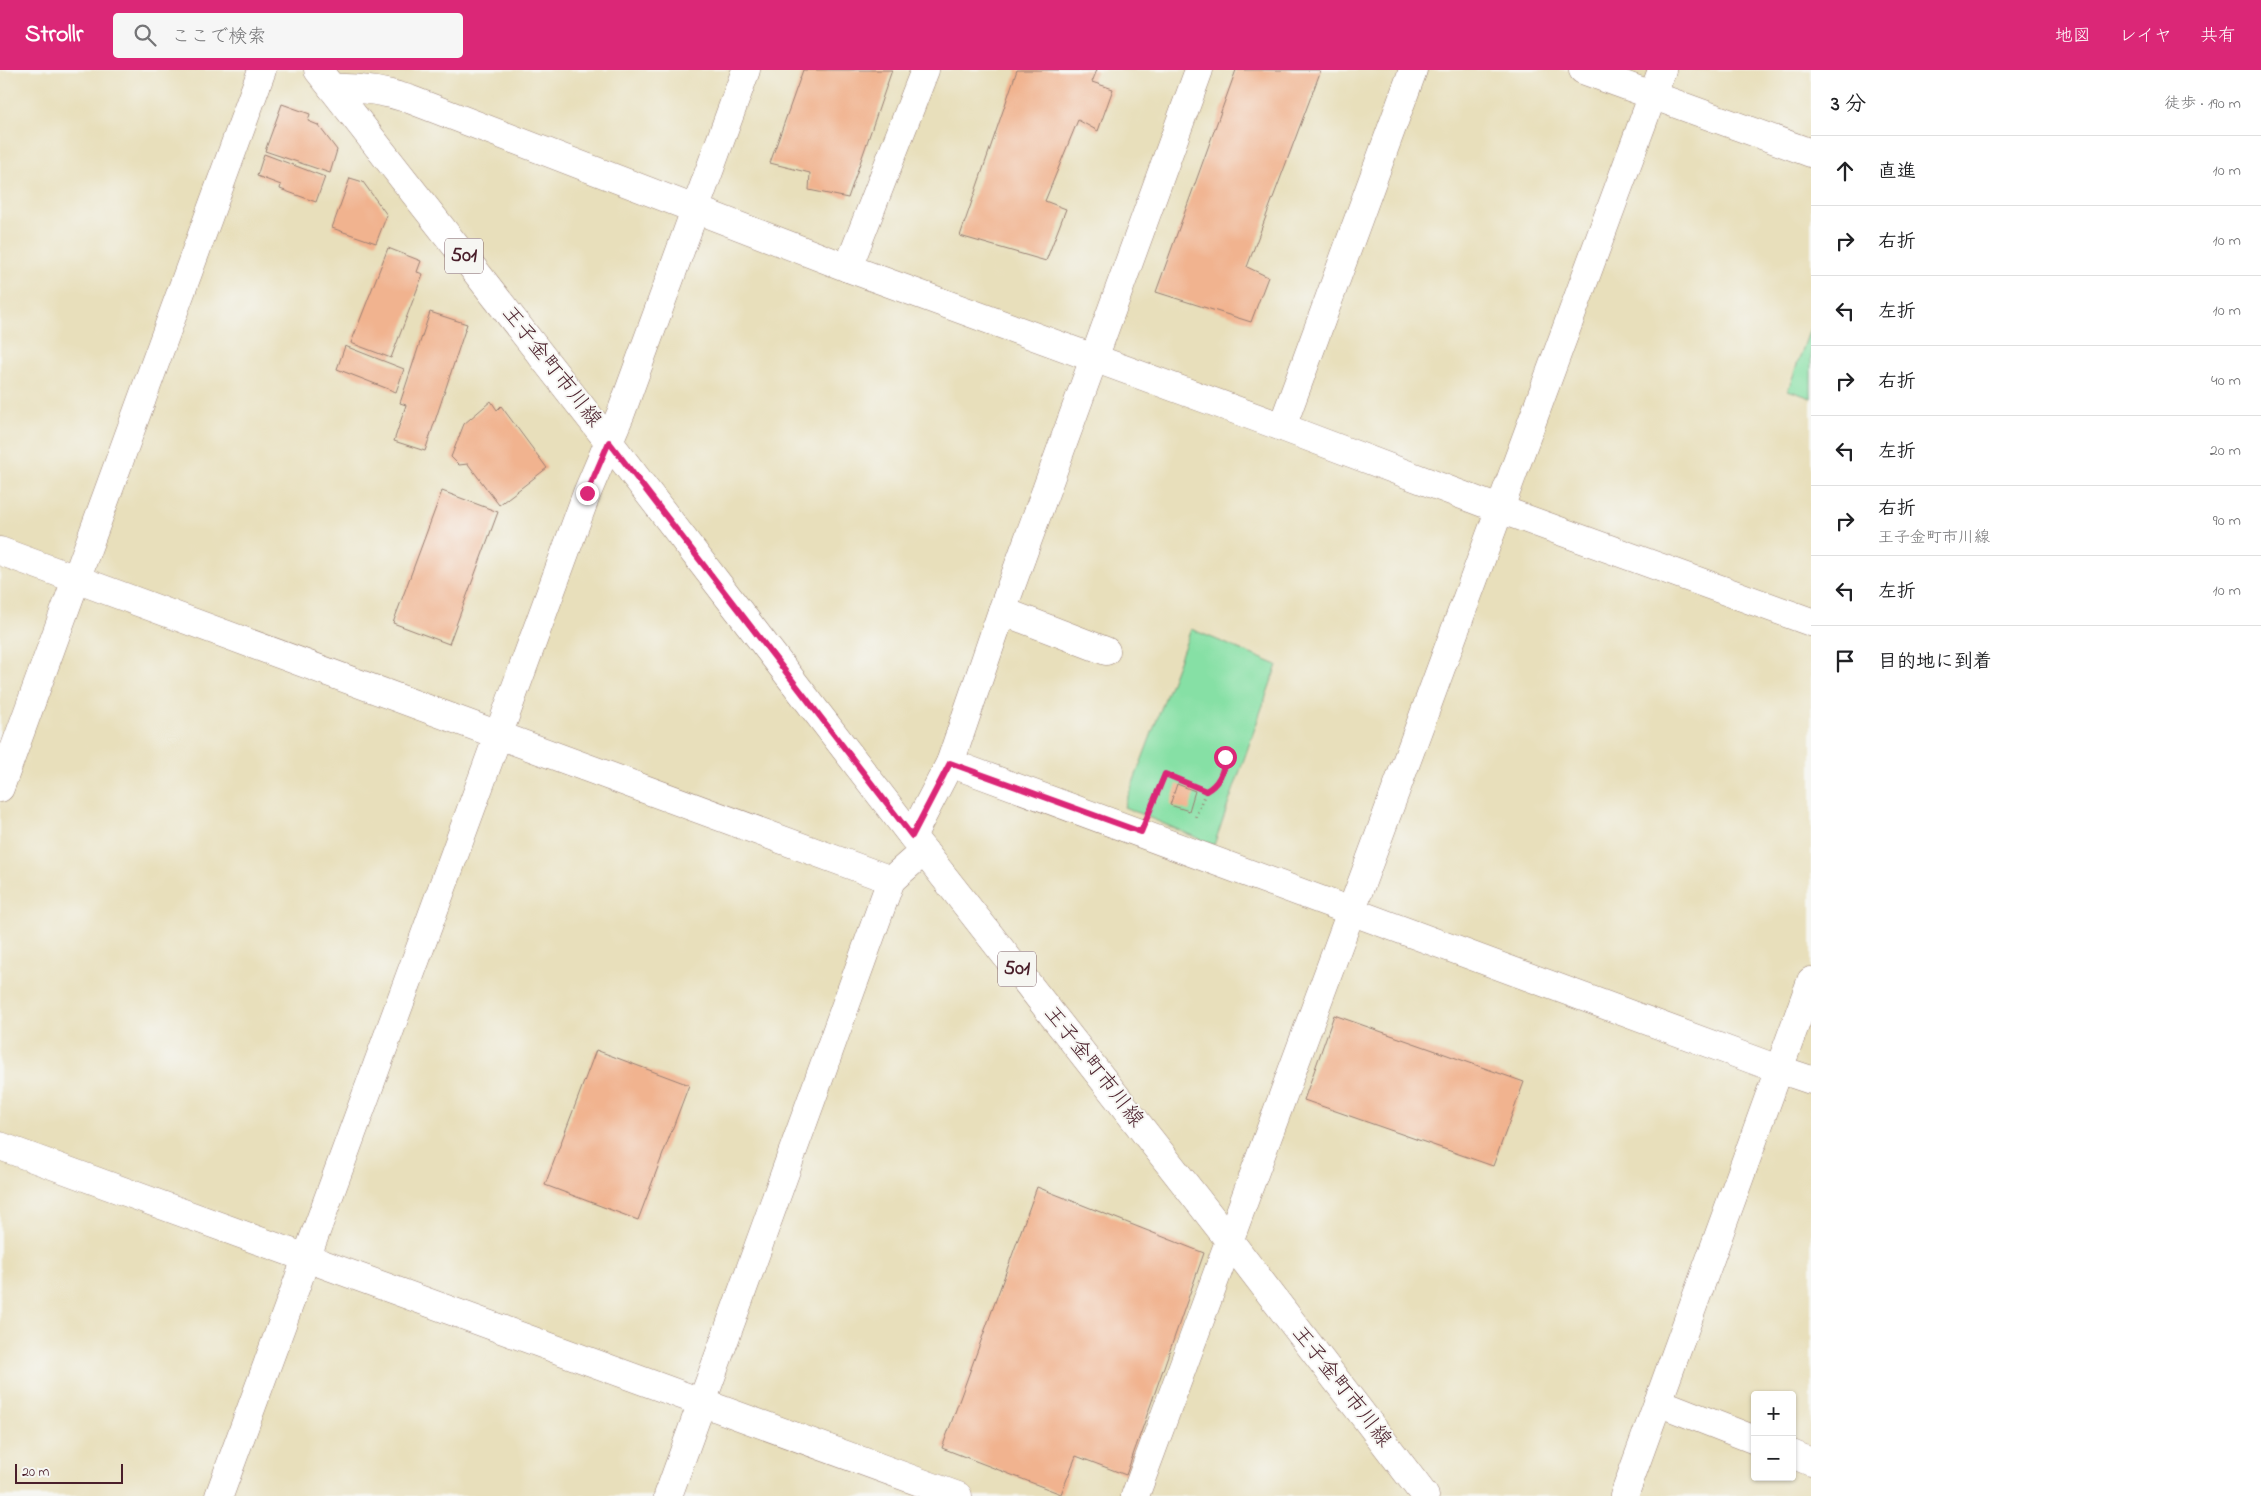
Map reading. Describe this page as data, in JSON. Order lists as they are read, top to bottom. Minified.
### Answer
{"streets":{"street":["501","王子金町市川線"]},"scale_bar":"20 m","page":{"header":"Strollr","search":"ここで検索","nav":["地図","レイヤ","共有"],"heading":["3 分","徒歩 · 190 m"],"list":[["直進","10 m"],["右折","10 m"],["左折","10 m"],["右折","40 m"],["左折","20 m"],["右折","王子金町市川線","90 m"],["左折","10 m"],"目的地に到着"],"map_buttons":["+","−"],"scale":"20 m"}}
